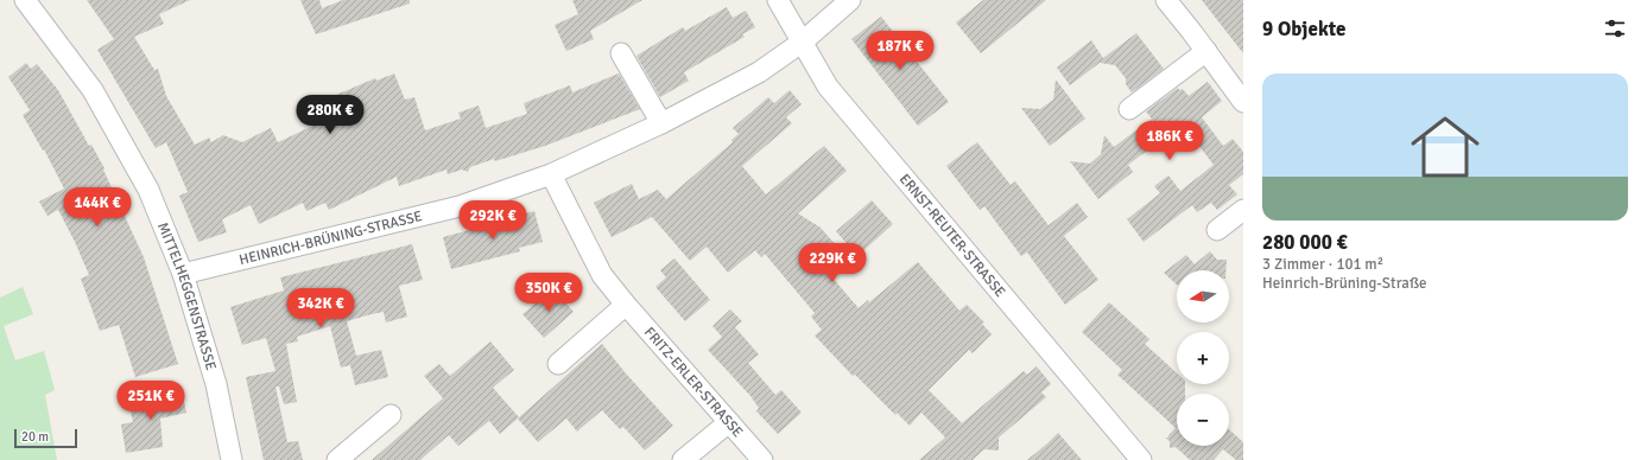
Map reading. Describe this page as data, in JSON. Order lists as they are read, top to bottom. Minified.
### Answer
{"streets":{"street":["ERNST-REUTER-STRASSE","HEINRICH-BRÜNING-STRASSE","MITTELHEGGENSTRASSE","FRITZ-ERLER-STRASSE"]},"crossings":[["ERNST-REUTER-STRASSE","HEINRICH-BRÜNING-STRASSE"],["HEINRICH-BRÜNING-STRASSE","MITTELHEGGENSTRASSE"],["HEINRICH-BRÜNING-STRASSE","FRITZ-ERLER-STRASSE"]],"scale_bar":"20 m","north":"left","page":{"heading":"9 Objekte","price":["187K €","280K €","186K €","144K €","292K €","229K €","350K €","342K €","251K €"],"list":[{"name":"280 000 €","note":"3 Zimmer · 101 m² · Heinrich-Brüning-Straße"}],"map_buttons":["+","−"],"scale":"20 m"}}
